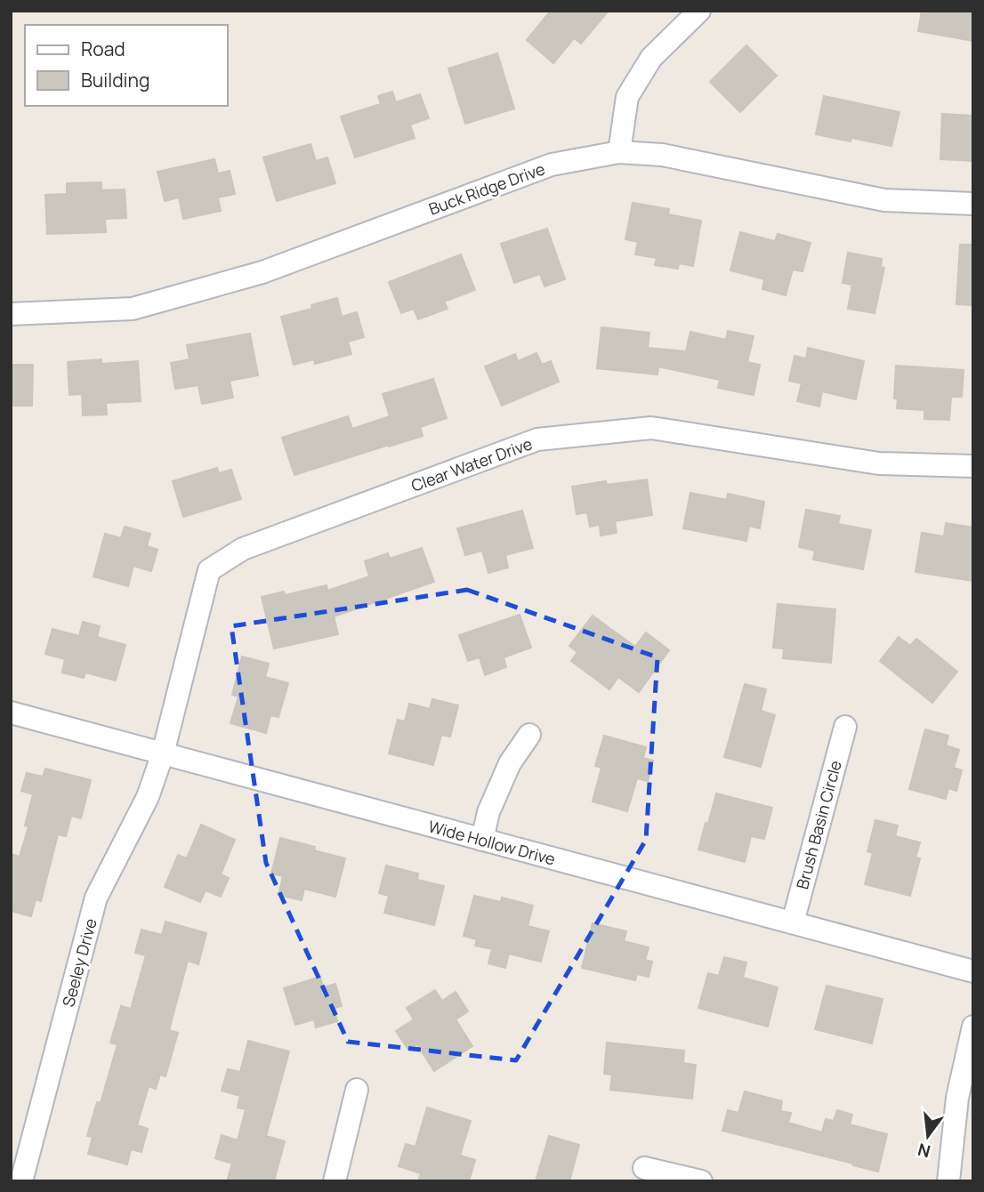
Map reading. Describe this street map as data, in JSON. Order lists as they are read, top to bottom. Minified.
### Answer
{"streets":{"street":["Buck Ridge Drive","Clear Water Drive","Brush Basin Circle","Wide Hollow Drive","Seeley Drive"]},"crossings":[["Clear Water Drive","Wide Hollow Drive"],["Clear Water Drive","Seeley Drive"],["Brush Basin Circle","Wide Hollow Drive"],["Wide Hollow Drive","Seeley Drive"]],"legend":["Road","Building"],"north":"bottom"}
